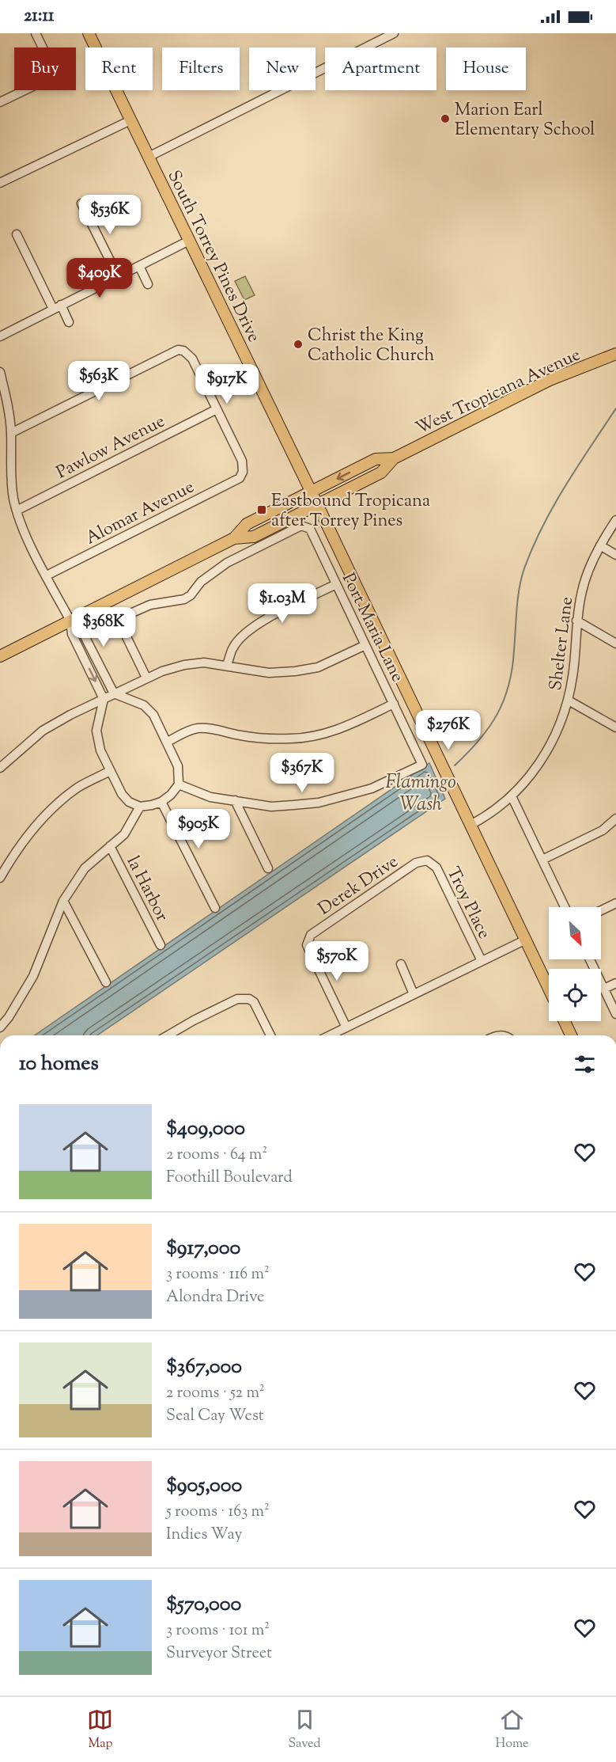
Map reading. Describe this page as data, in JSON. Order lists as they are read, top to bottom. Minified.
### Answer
{"streets":{"main road":["South Torrey Pines Drive","West Tropicana Avenue"],"street":["Pawlow Avenue","Alomar Avenue","Port Maria Lane","Shelter Lane","Derek Drive","la Harbor","Troy Place"]},"crossings":[["South Torrey Pines Drive","West Tropicana Avenue"],["South Torrey Pines Drive","Shelter Lane"],["Pawlow Avenue","Alomar Avenue"],["Derek Drive","Troy Place"]],"water":["Flamingo Wash"],"places":{"other":["Marion Earl Elementary School","Christ the King Catholic Church"],"transit":["Eastbound Tropicana after Torrey Pines"]},"north":"bottom right","page":{"status":"21:11","chip":["Buy","Rent","Filters","New","Apartment","House"],"price":["$536K","$409K","$563K","$917K","$1.03M","$368K","$276K","$367K","$905K","$570K"],"heading":"10 homes","list":[{"name":"$409,000","note":"2 rooms · 64 m² · Foothill Boulevard"},{"name":"$917,000","note":"3 rooms · 116 m² · Alondra Drive"},{"name":"$367,000","note":"2 rooms · 52 m² · Seal Cay West"},{"name":"$905,000","note":"5 rooms · 163 m² · Indies Way"},{"name":"$570,000","note":"3 rooms · 101 m² · Surveyor Street"}],"tabs":["Map","Saved","Home"]}}
